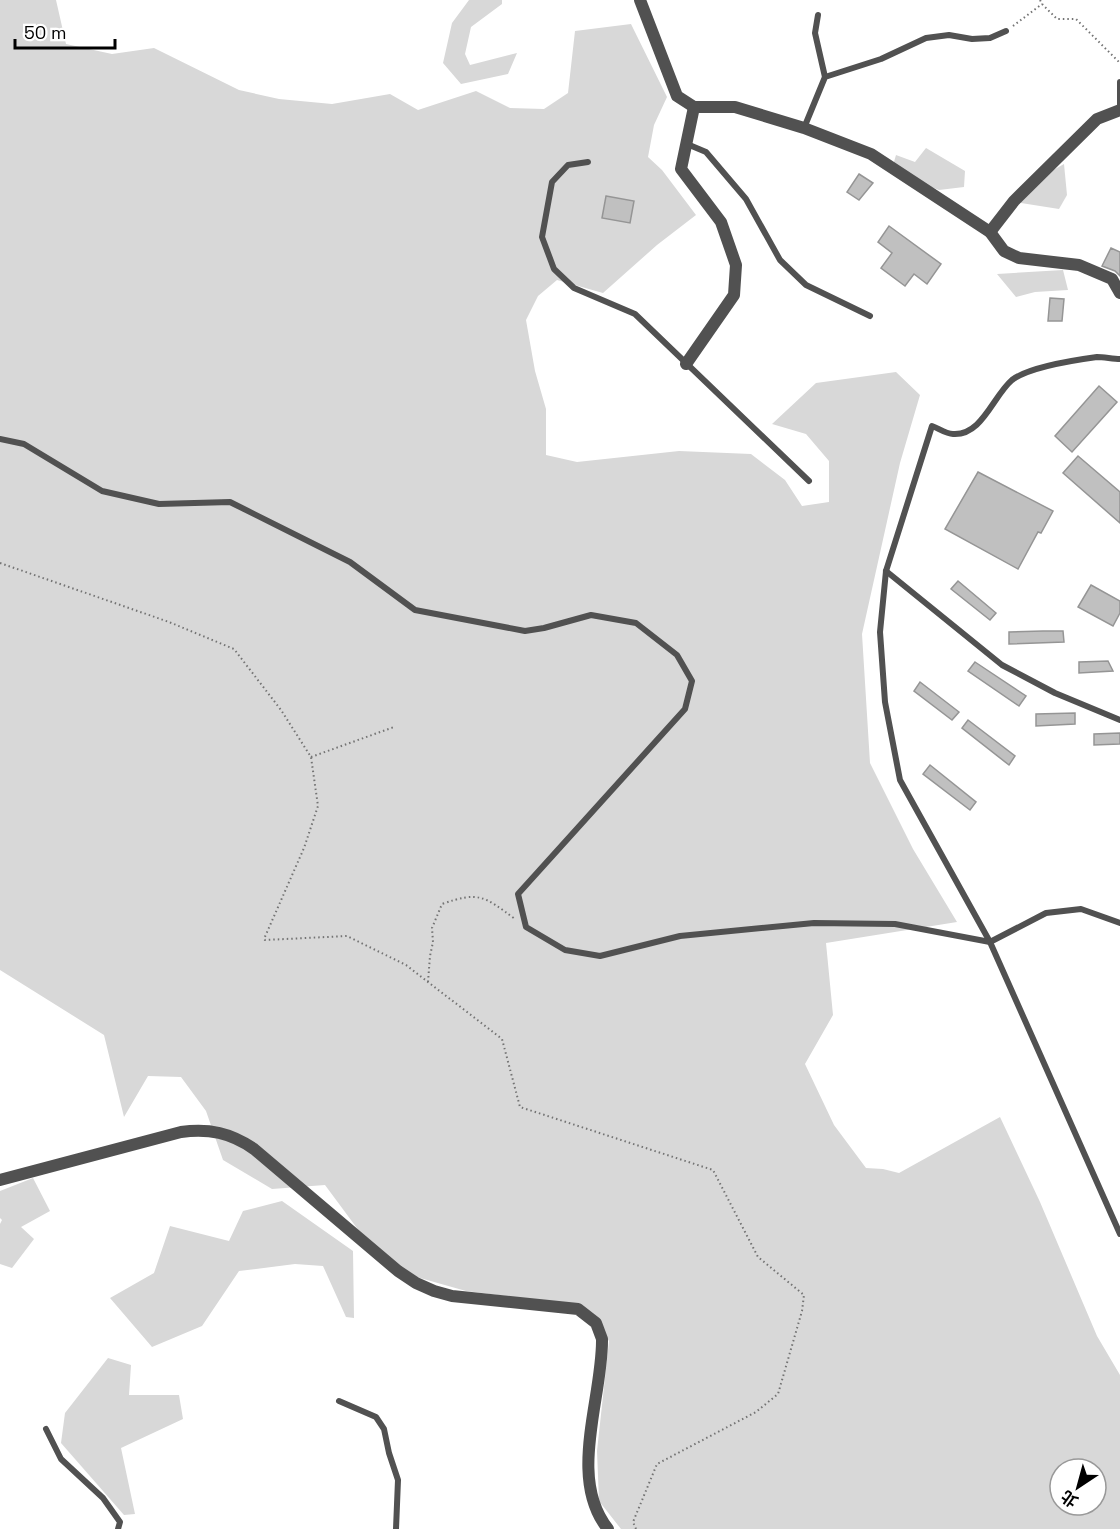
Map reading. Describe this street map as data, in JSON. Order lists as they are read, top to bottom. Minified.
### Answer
{"scale_bar":"50 m","north":"bottom left"}
